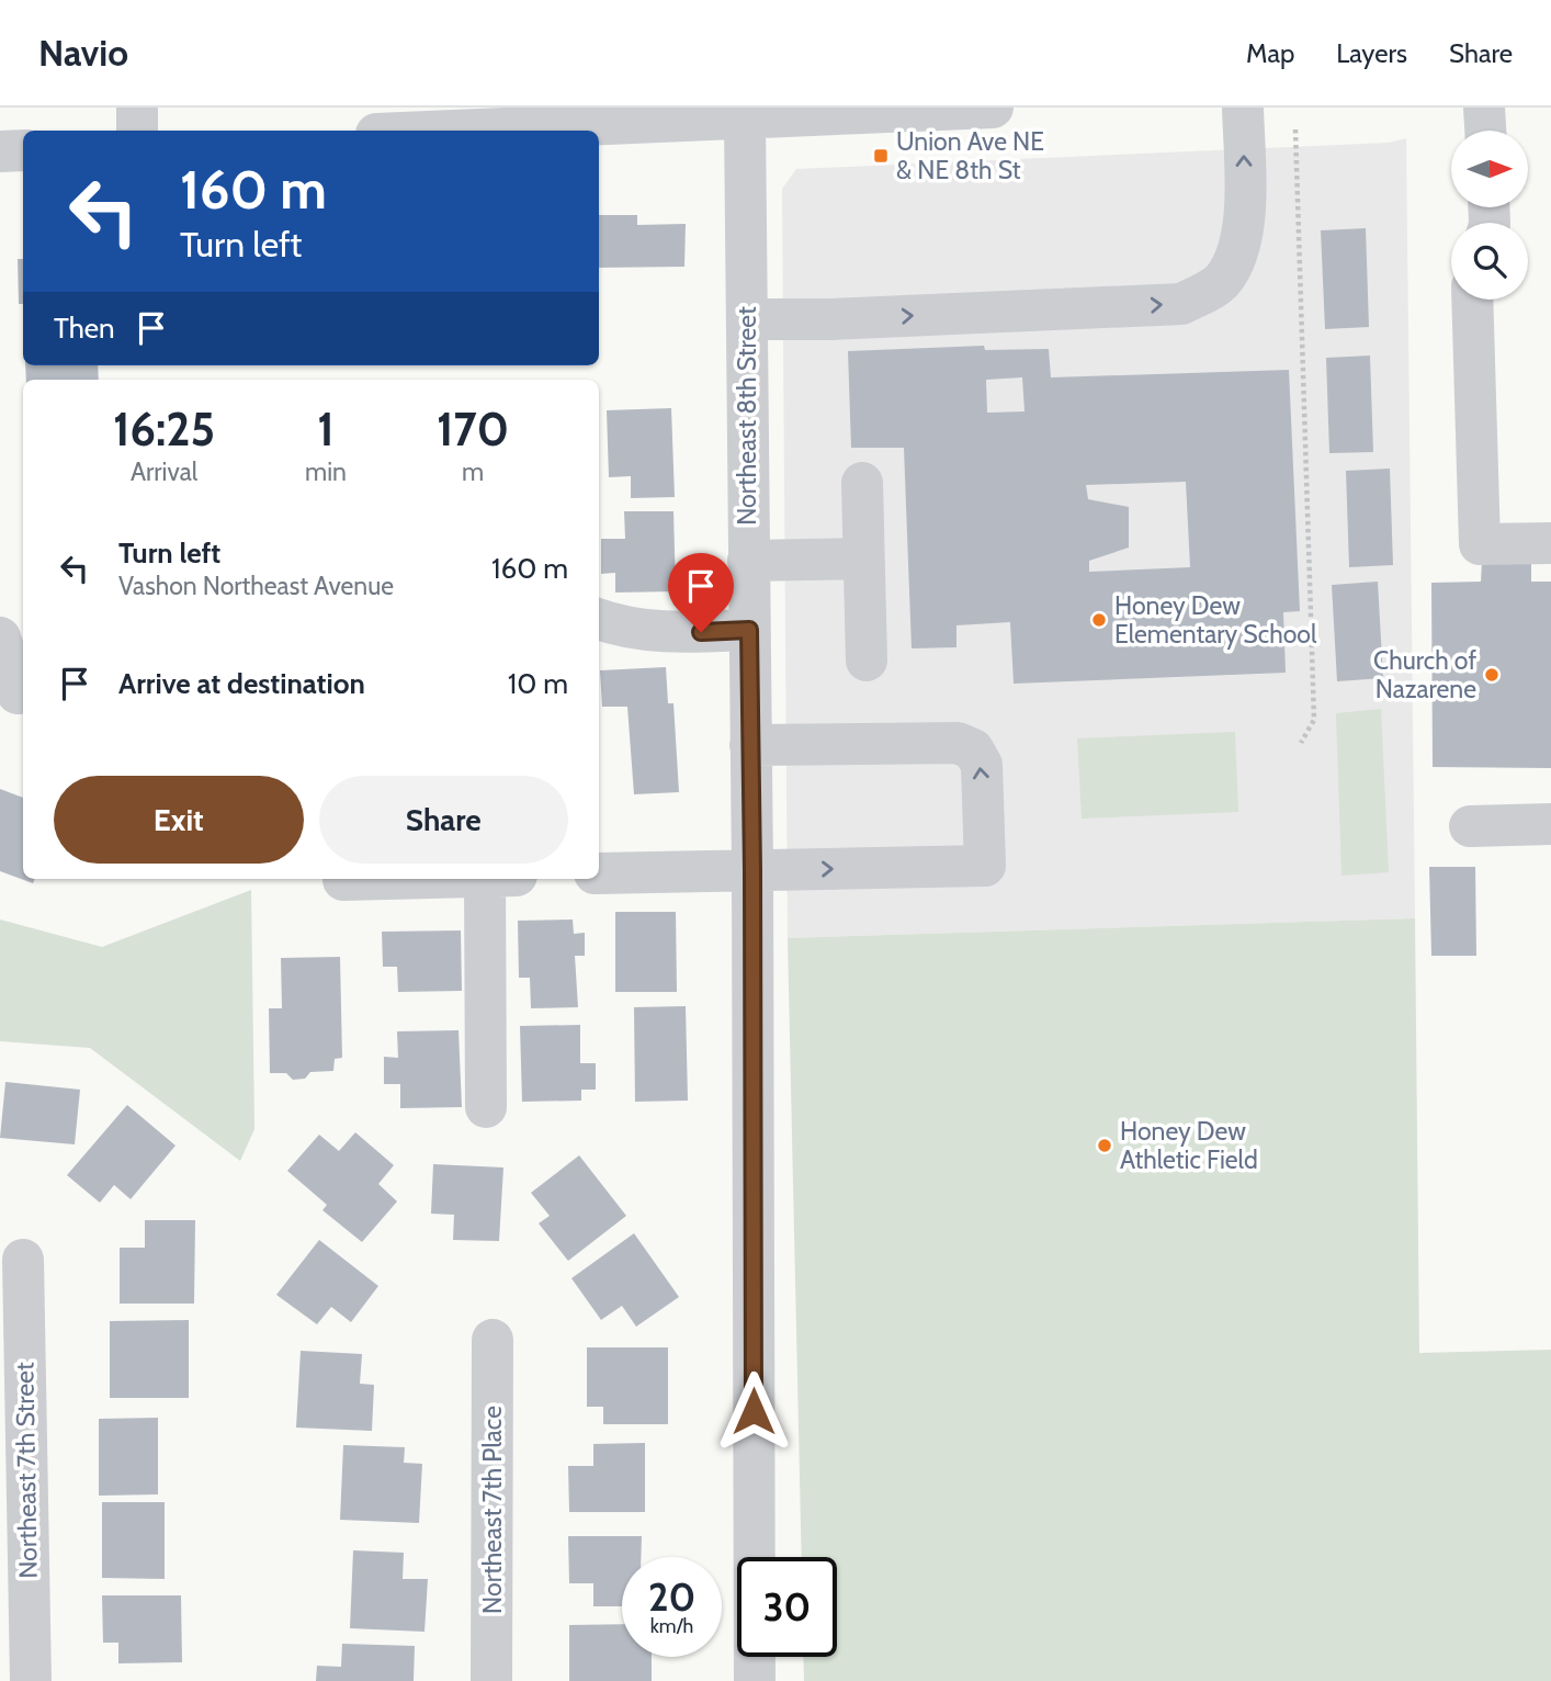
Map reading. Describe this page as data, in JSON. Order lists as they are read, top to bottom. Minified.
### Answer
{"streets":{"street":["Northeast 8th Street","Northeast 7th Street","Northeast 7th Place"]},"places":{"transit":["Union Ave NE & NE 8th St"],"other":["Honey Dew Elementary School","Church of Nazarene","Honey Dew Athletic Field"]},"north":"right","page":{"header":"Navio","nav":["Map","Layers","Share"],"turn":["160 m","Turn left"],"then":"Then","eta":["16:25","Arrival","1","min","170","m"],"list":[{"name":"Turn left","note":"Vashon Northeast Avenue","value":"160 m"},{"name":"Arrive at destination","value":"10 m"}],"buttons":["Exit","Share"],"speed":"20 km/h","limit":"30"}}
